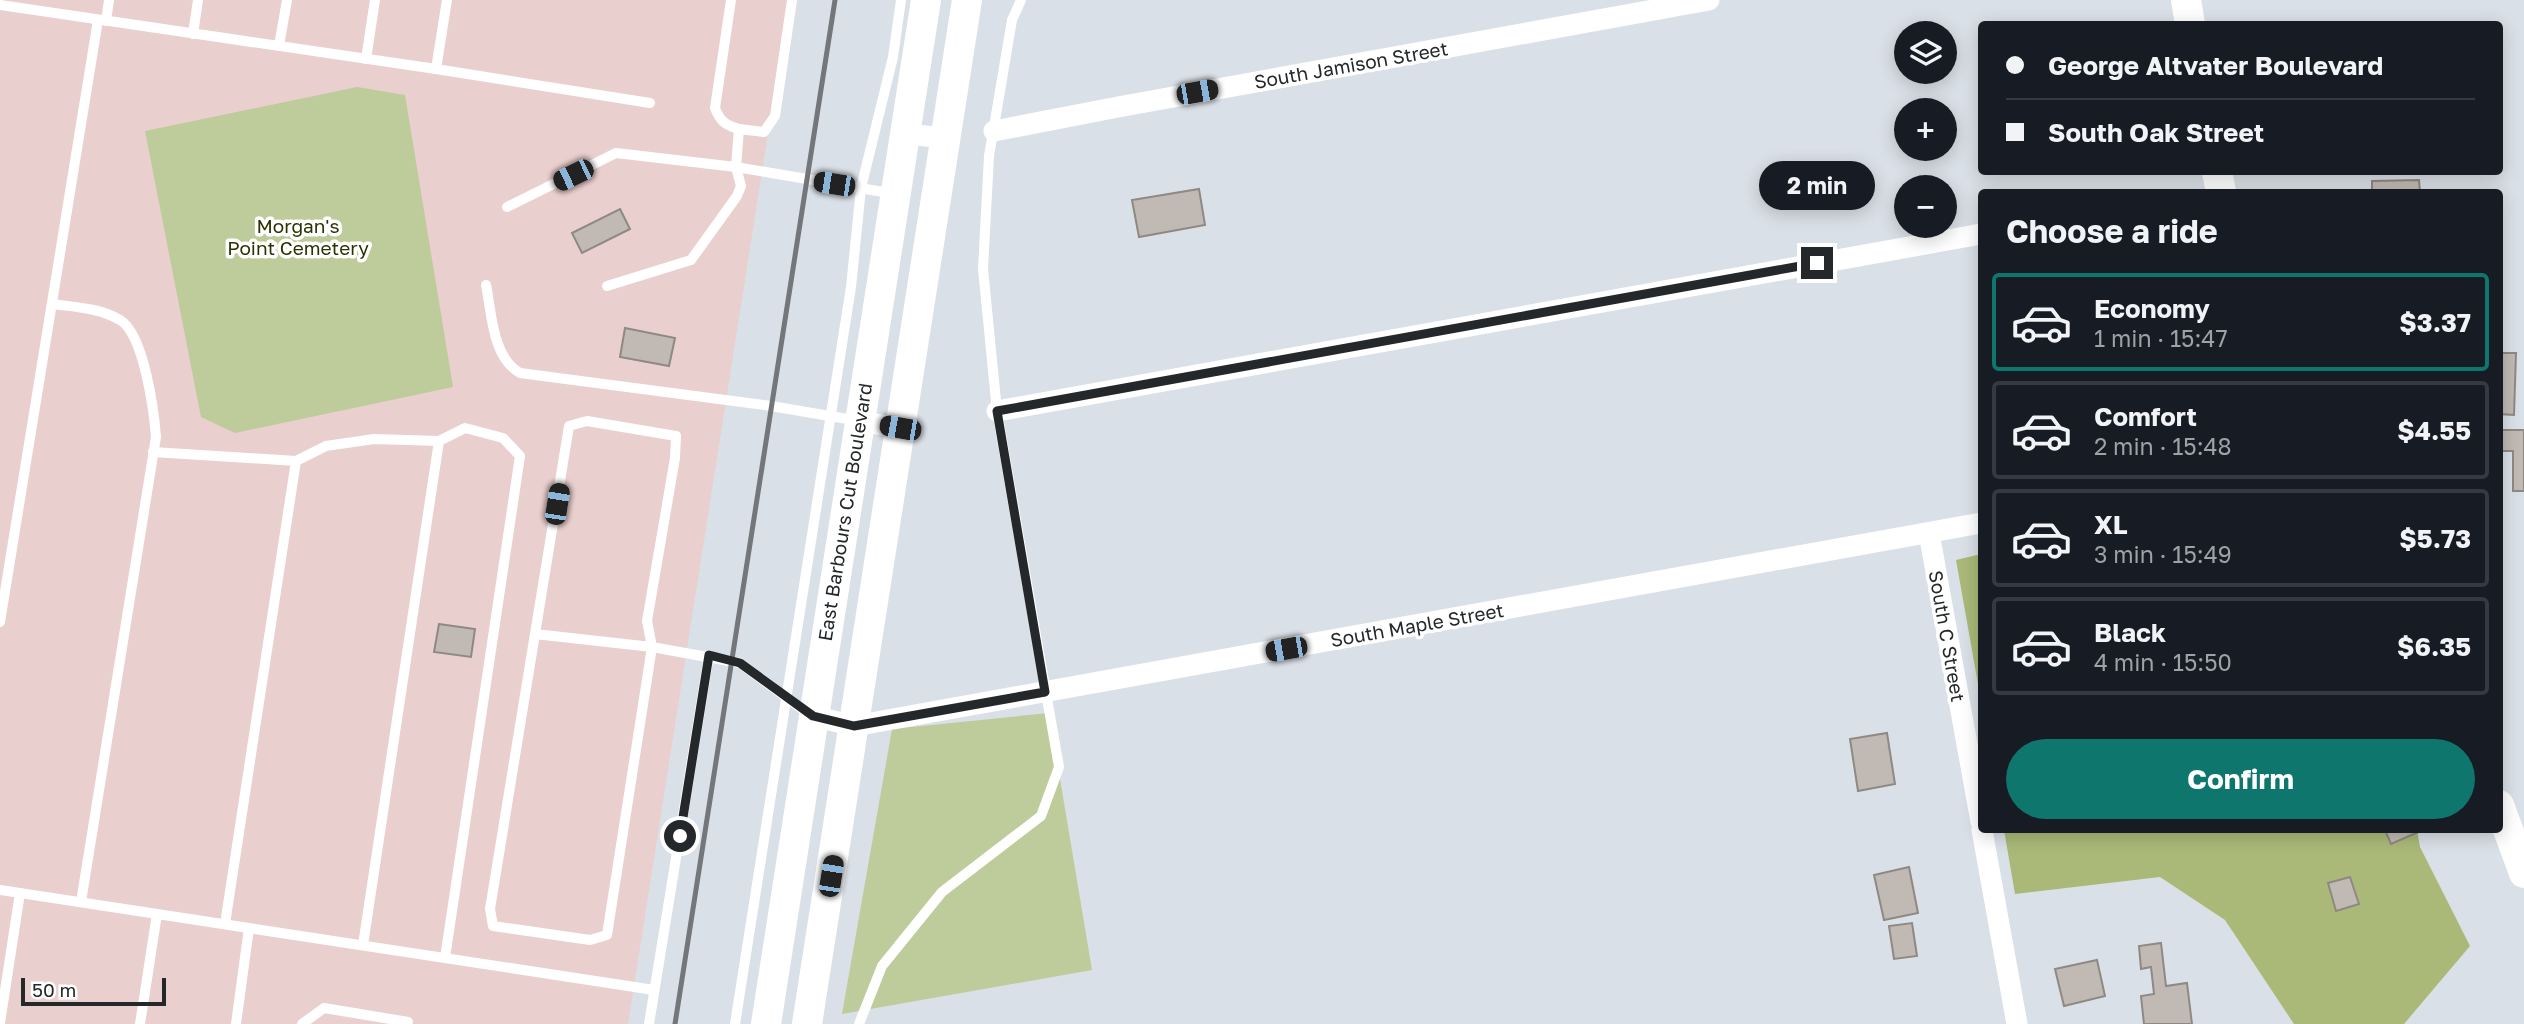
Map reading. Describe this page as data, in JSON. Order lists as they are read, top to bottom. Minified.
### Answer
{"streets":{"street":["South Jamison Street","East Barbours Cut Boulevard","South Maple Street","South C Street"]},"crossings":[["East Barbours Cut Boulevard","South Maple Street"],["South Maple Street","South C Street"]],"parks":["Morgan's Point Cemetery"],"scale_bar":"50 m","page":{"map_buttons":["+","−"],"banner":["George Altvater Boulevard","South Oak Street"],"bubble":"2 min","heading":"Choose a ride","list":[{"name":"Economy","note":"1 min · 15:47","value":"$3.37"},{"name":"Comfort","note":"2 min · 15:48","value":"$4.55"},{"name":"XL","note":"3 min · 15:49","value":"$5.73"},{"name":"Black","note":"4 min · 15:50","value":"$6.35"}],"buttons":"Confirm","scale":"50 m"}}
